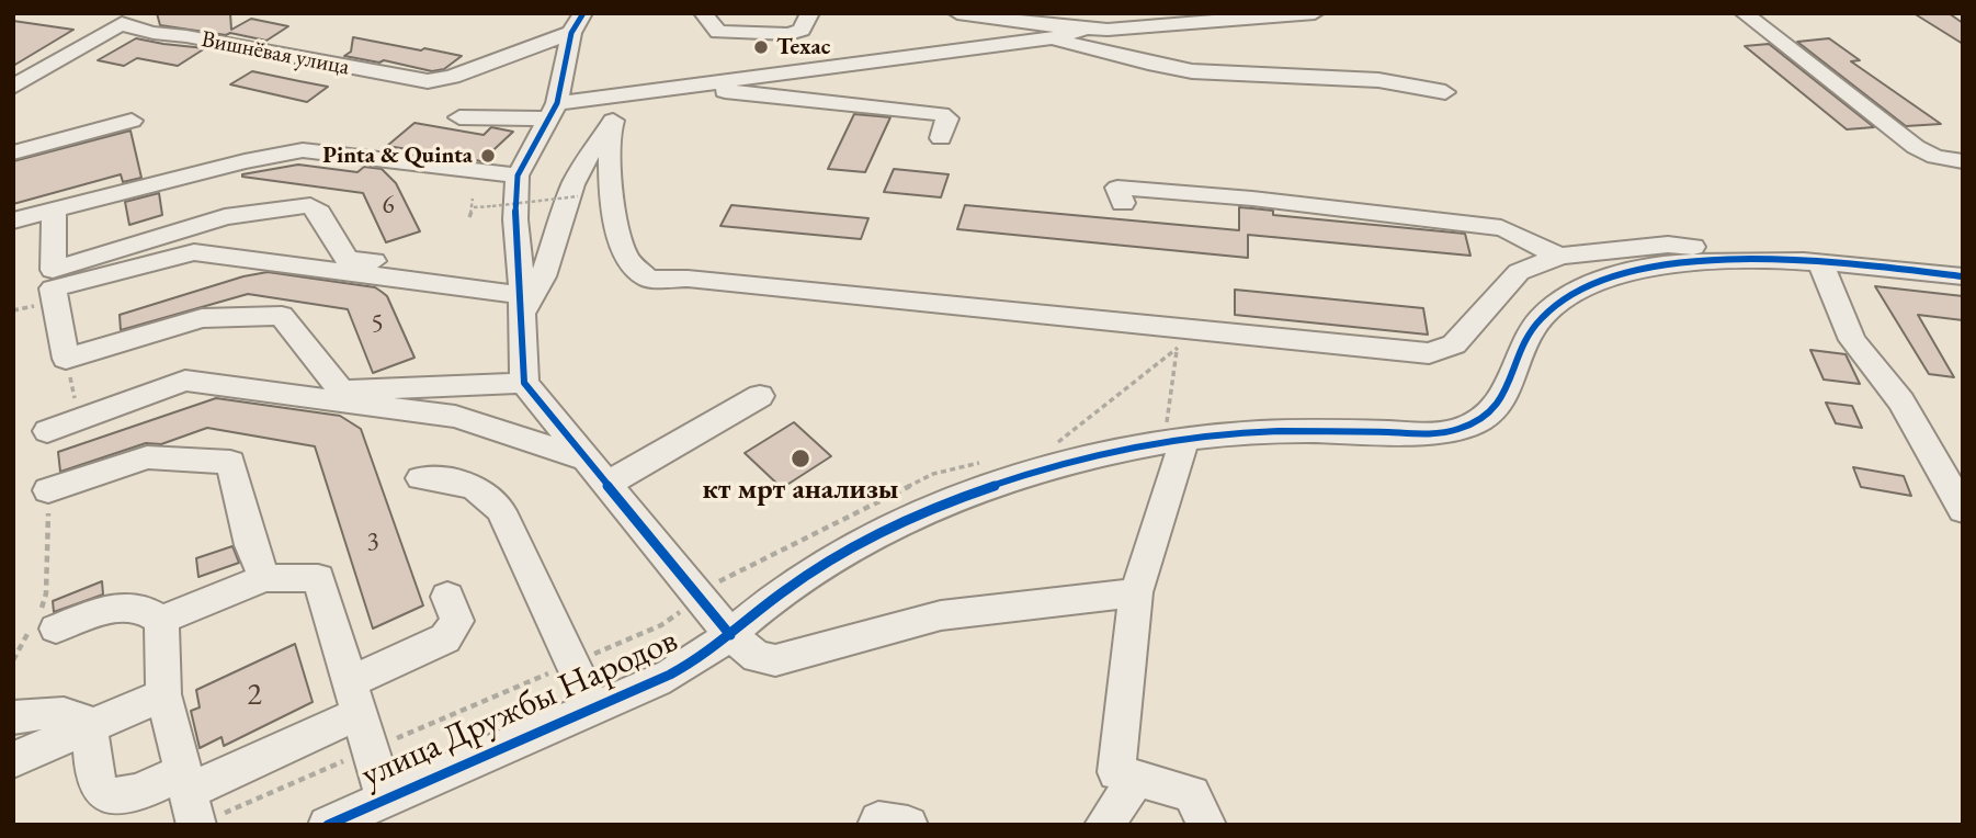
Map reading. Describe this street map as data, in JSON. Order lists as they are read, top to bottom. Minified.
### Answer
{"streets":{"street":["Вишнёвая улица","улица Дружбы Народов"]},"places":["Техас","Pinta & Quinta","кт мрт анализы"],"house_numbers":["6","5","3","2"]}
